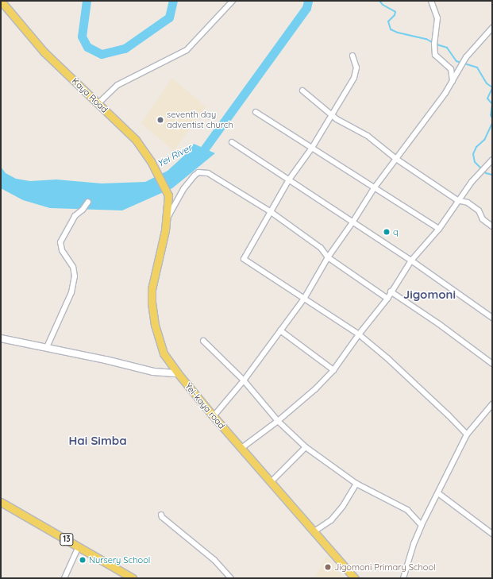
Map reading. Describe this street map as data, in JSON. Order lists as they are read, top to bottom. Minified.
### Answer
{"streets":{"main road":["Kaya Road","Yei-kaya road","13"]},"crossings":[["Kaya Road","Yei-kaya road"]],"districts":["Jigomoni","Hai Simba"],"water":["Yei River"],"places":["seventh day adventist church","q","Nursery School","Jigomoni Primary School"]}
